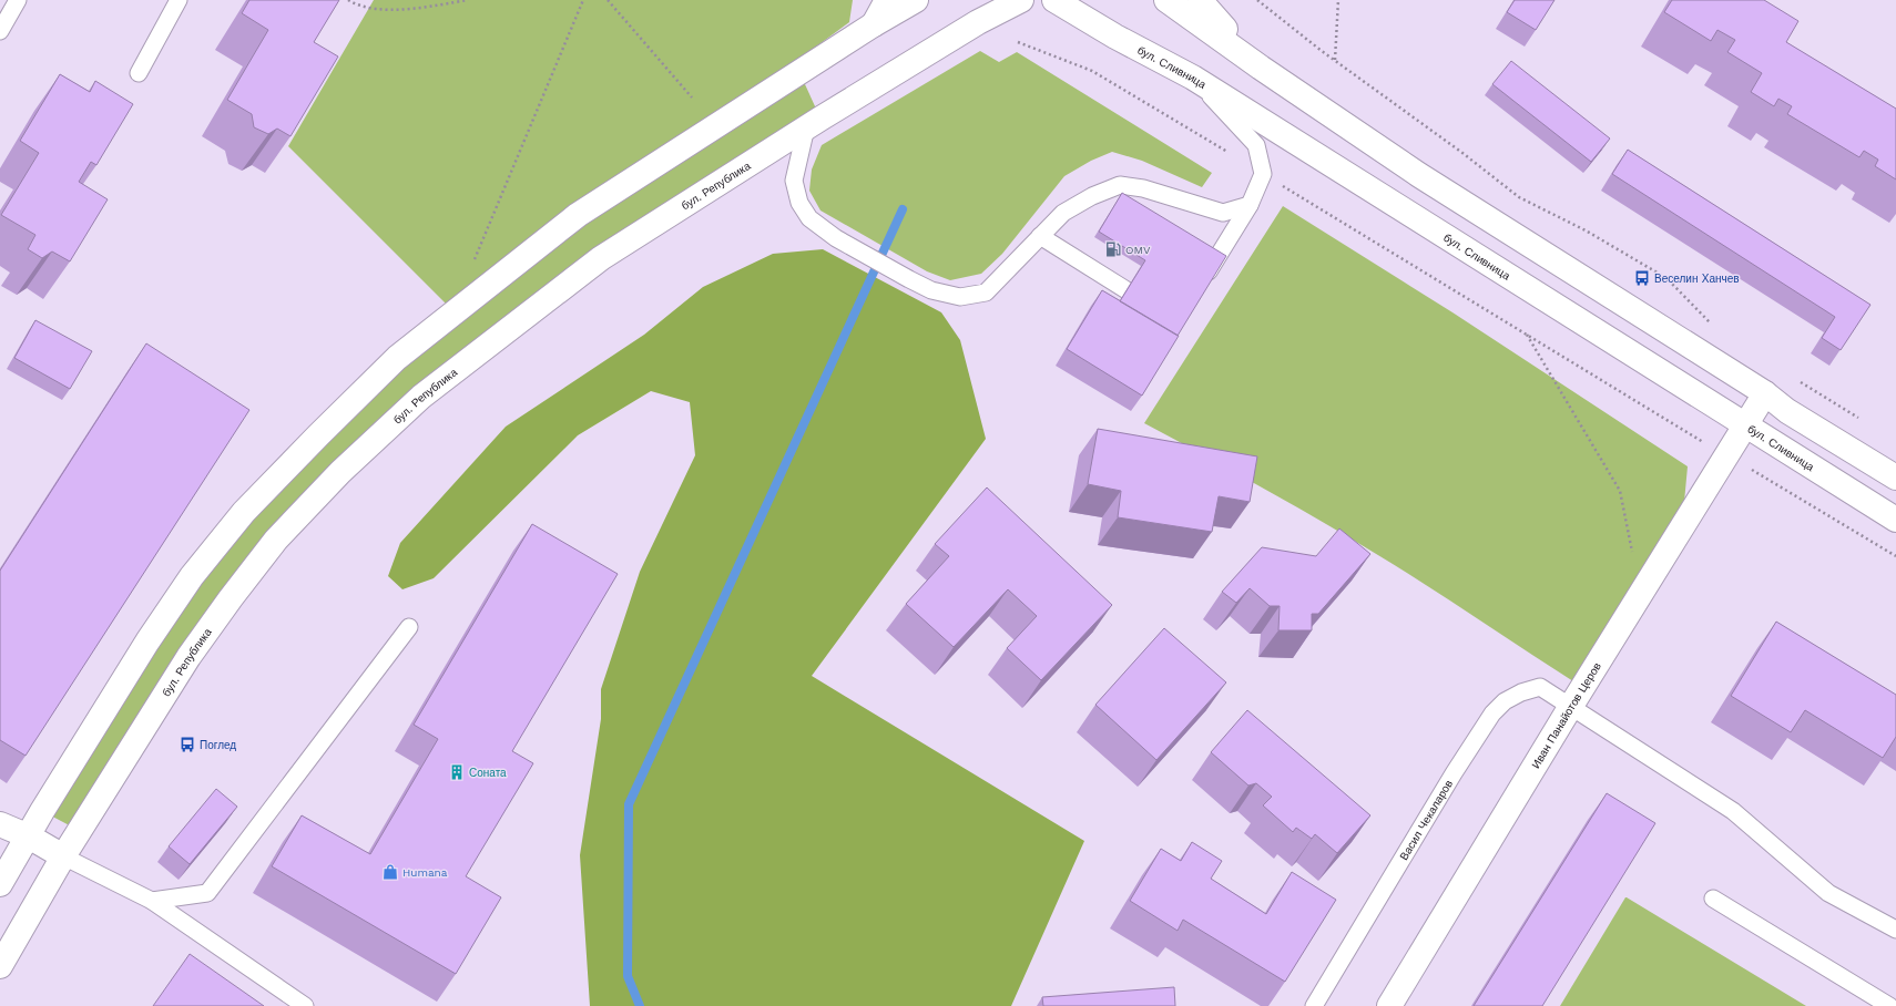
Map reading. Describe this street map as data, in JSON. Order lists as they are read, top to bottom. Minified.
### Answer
{"streets":{"street":["бул. Сливница","бул. Република","Иван Панайотов Церов"],"lane":["Васил Чекаларов"]},"crossings":[["бул. Сливница","Иван Панайотов Церов"],["Иван Панайотов Церов","Васил Чекаларов"]],"places":{"fuel station":["OMV"],"bus stop":["Веселин Ханчев","Поглед"],"building":["Соната"],"shop":["Humana"]}}
